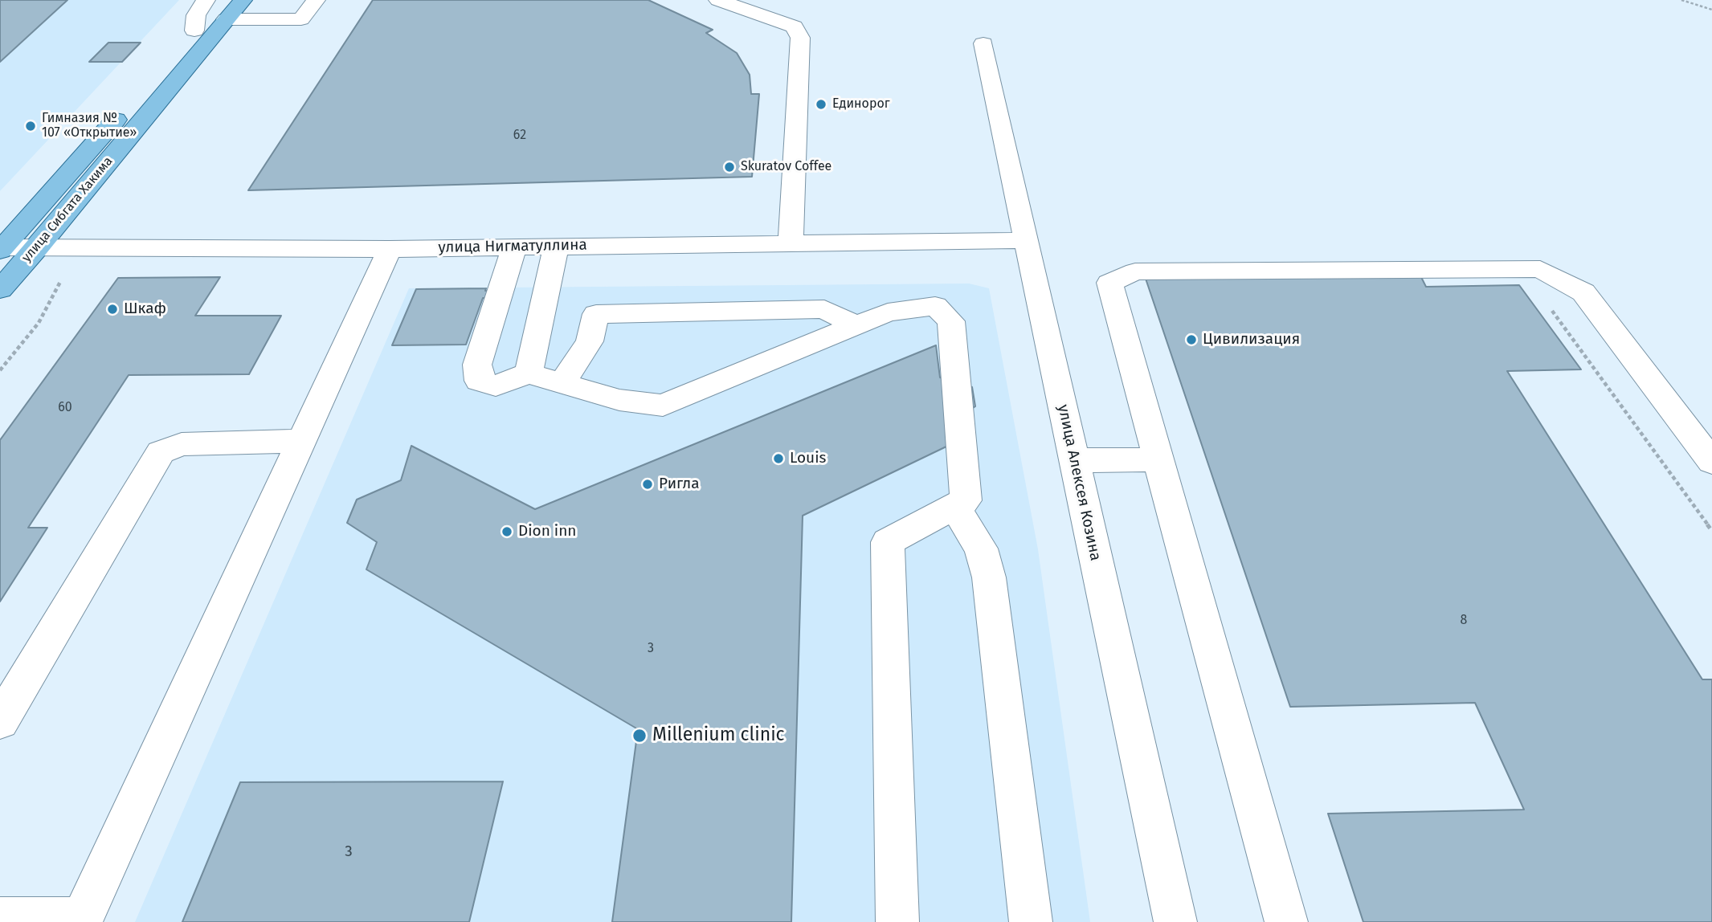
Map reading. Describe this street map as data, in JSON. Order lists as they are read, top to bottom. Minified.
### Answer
{"streets":{"main road":["улица Сибгата Хакима"],"street":["улица Нигматуллина","улица Алексея Козина"]},"crossings":[["улица Сибгата Хакима","улица Нигматуллина"],["улица Нигматуллина","улица Алексея Козина"]],"places":["Единорог","Гимназия № 107 «Открытие»","Skuratov Coffee","Шкаф","Цивилизация","Louis","Ригла","Dion inn","Millenium clinic"],"house_numbers":["62","60","8","3","3"]}
